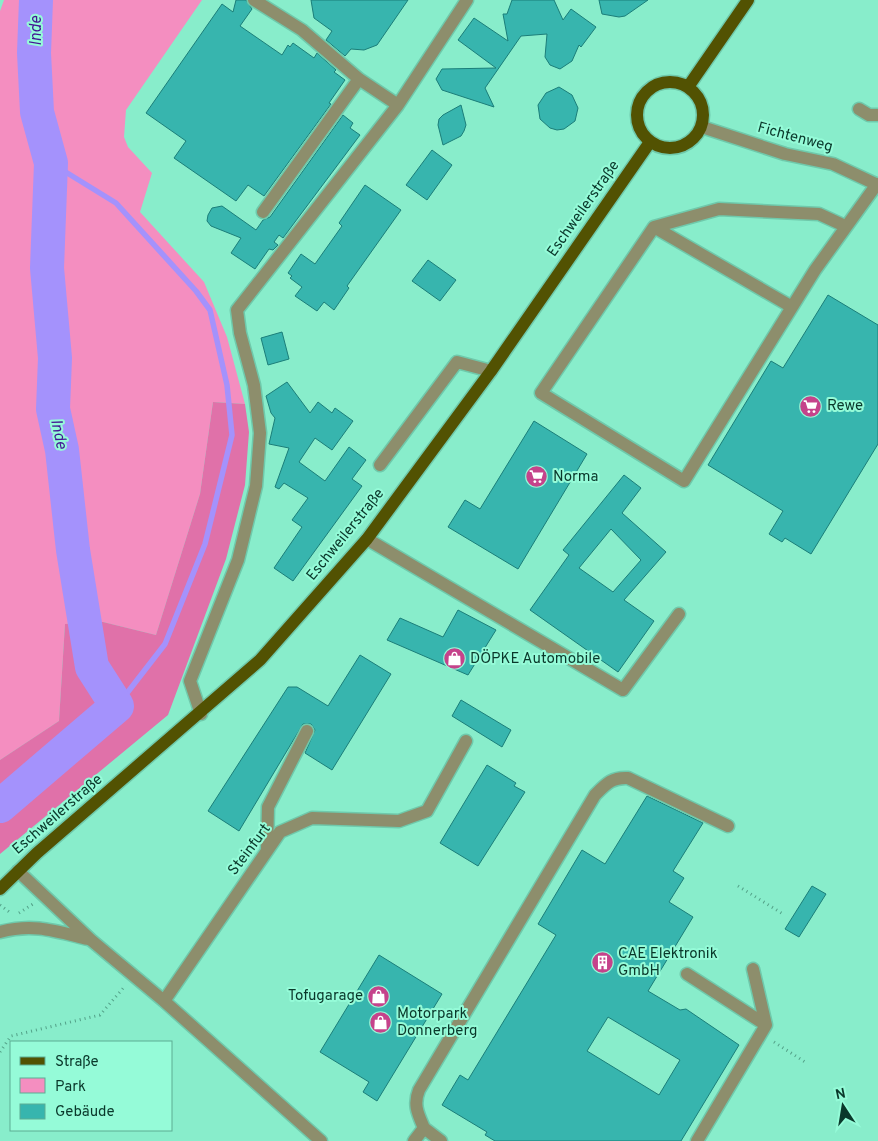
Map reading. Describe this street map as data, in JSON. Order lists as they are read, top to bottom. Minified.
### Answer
{"streets":{"main road":["Eschweilerstraße"],"street":["Fichtenweg","Steinfurt"]},"crossings":[["Fichtenweg","Eschweilerstraße"]],"water":["Inde"],"places":{"supermarket":["Rewe","Norma"],"shop":["DÖPKE Automobile","Tofugarage","Motorpark Donnerberg"],"building":["CAE Elektronik GmbH"]},"legend":["Straße","Park","Gebäude"],"north":"top"}
